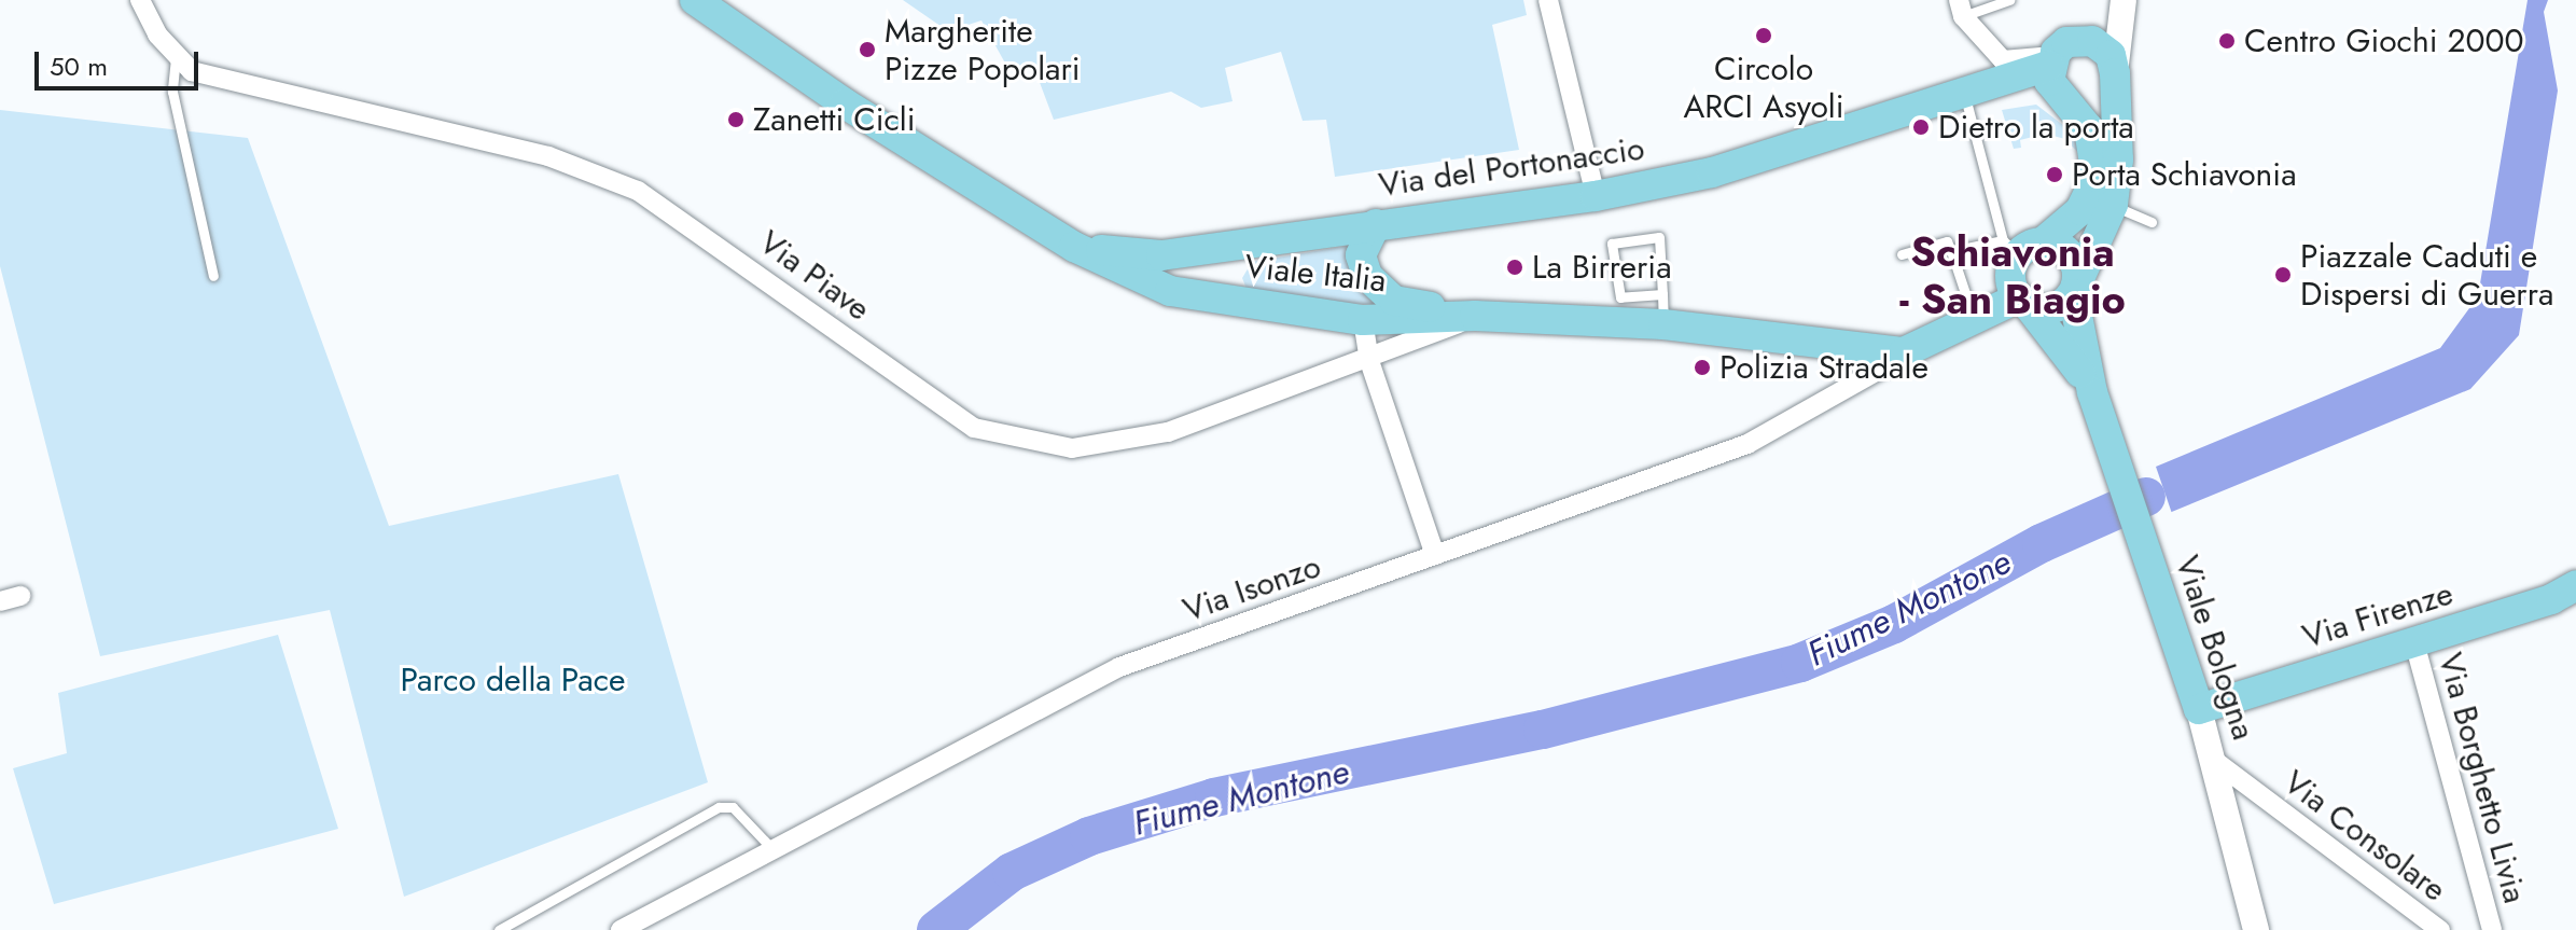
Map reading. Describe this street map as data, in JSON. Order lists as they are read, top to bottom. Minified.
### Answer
{"streets":{"main road":["Via del Portonaccio","Viale Italia","Via Firenze","Viale Bologna"],"street":["Via Piave","Via Isonzo","Via Borghetto Livia","Via Consolare"]},"crossings":[["Via del Portonaccio","Viale Italia"],["Viale Italia","Via Piave"],["Viale Italia","Via Isonzo"],["Viale Italia","Viale Bologna"],["Via Firenze","Viale Bologna"],["Via Firenze","Via Borghetto Livia"],["Viale Bologna","Via Consolare"]],"districts":["Schiavonia - San Biagio"],"water":["Fiume Montone"],"parks":["Parco della Pace"],"places":["Circolo ARCI Asyoli","Centro Giochi 2000","Margherite Pizze Popolari","Zanetti Cicli","Dietro la porta","Porta Schiavonia","La Birreria","Piazzale Caduti e Dispersi di Guerra","Polizia Stradale"],"scale_bar":"50 m"}
